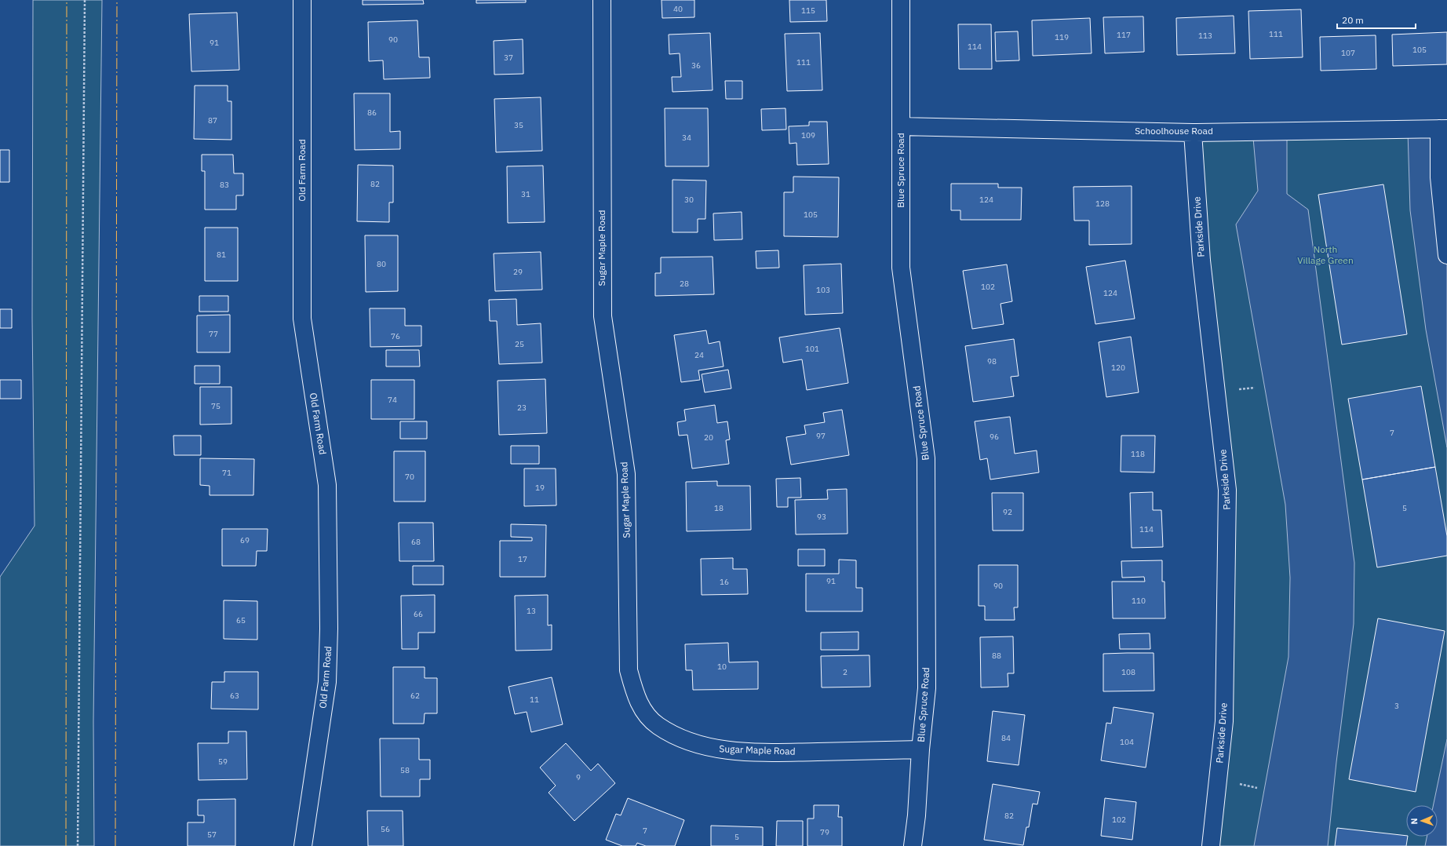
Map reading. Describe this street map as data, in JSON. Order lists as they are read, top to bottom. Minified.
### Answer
{"streets":{"street":["Schoolhouse Road","Old Farm Road","Blue Spruce Road","Parkside Drive","Sugar Maple Road"]},"crossings":[["Schoolhouse Road","Blue Spruce Road"],["Schoolhouse Road","Parkside Drive"],["Blue Spruce Road","Sugar Maple Road"]],"parks":["North Village Green"],"house_numbers":["40","115","111","117","113","119","90","91","114","105","107","37","111","36","86","87","35","109","34","82","83","31","30","124","128","105","81","80","29","28","102","103","124","77","76","25","101","24","98","120","74","75","23","7","97","96","20","118","71","70","19","18","5","92","93","114","69","68","17","91","16","90","110","13","66","65","88","10","2","108","63","62","11","3","84","104","59","58","9","82","102","56","7","79","57","5"],"scale_bar":"20 m","north":"left"}
